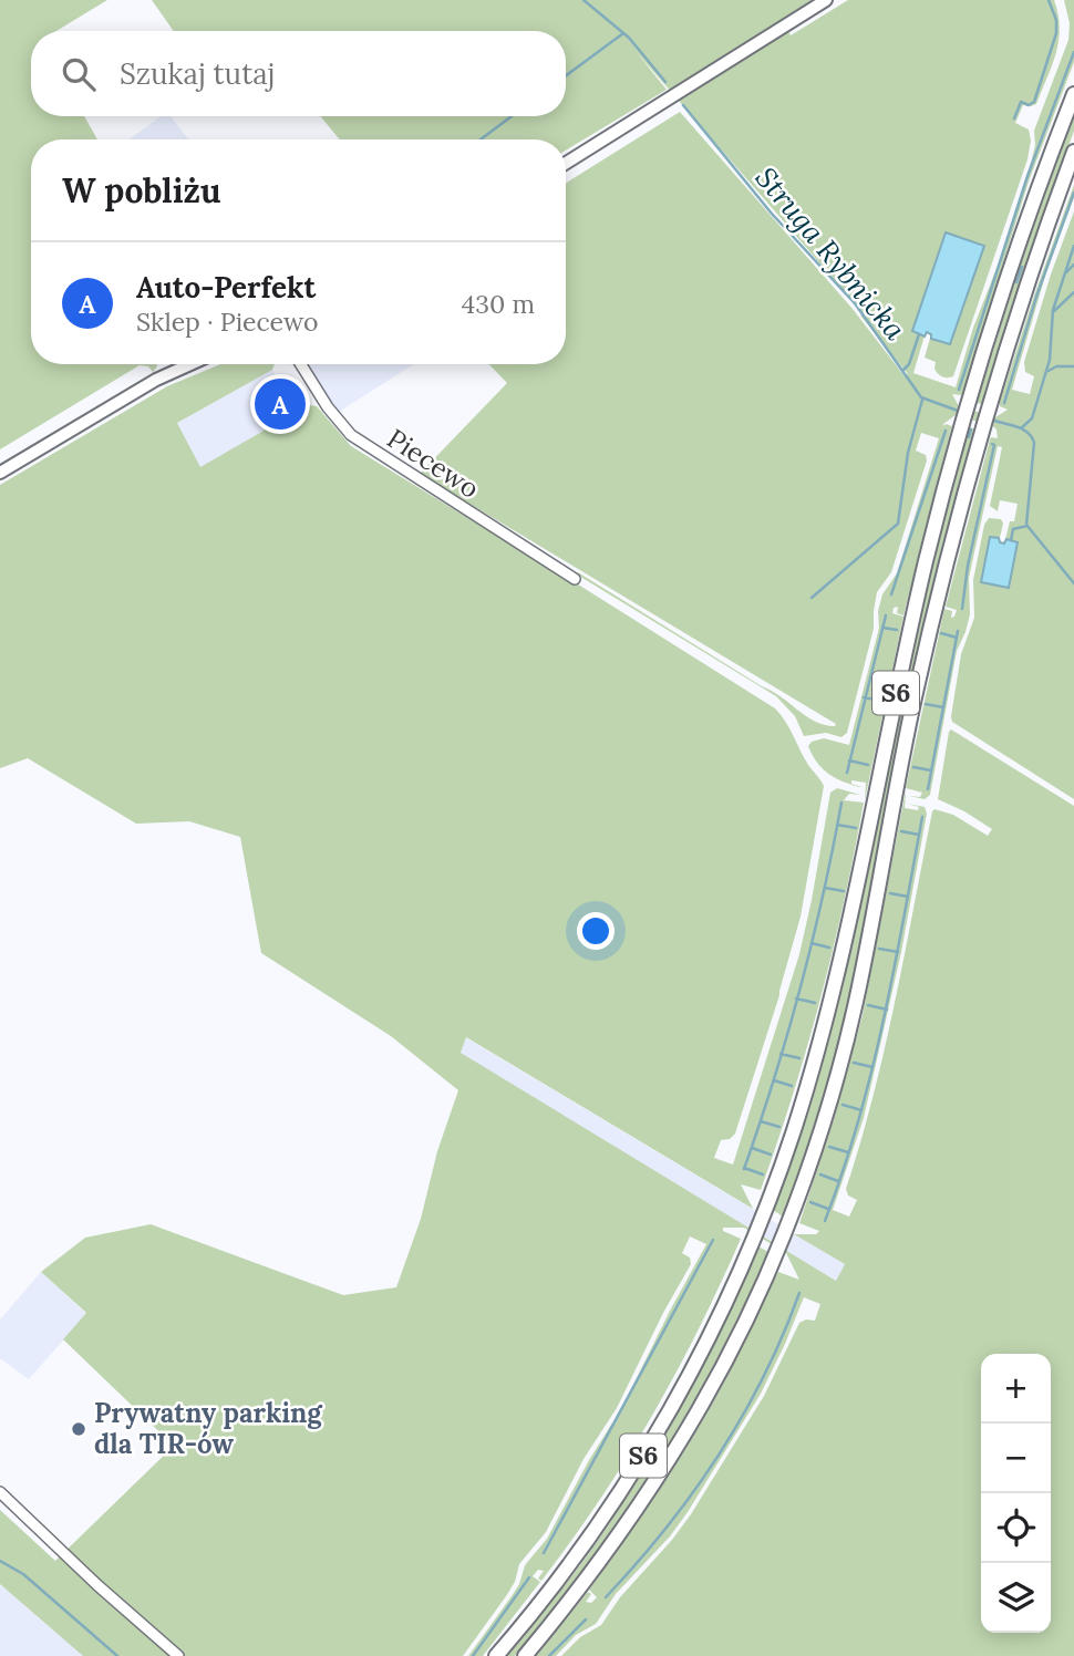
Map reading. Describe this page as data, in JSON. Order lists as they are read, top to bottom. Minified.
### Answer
{"streets":{"highway":["S6"],"street":["Piecewo"]},"water":["Struga Rybnicka"],"places":["Prywatny parking dla TIR-ów"],"page":{"search":"Szukaj tutaj","heading":"W pobliżu","list":[{"mark":"A","name":"Auto-Perfekt","note":"Sklep · Piecewo","value":"430 m"}],"pins":"A","map_buttons":["+","−"]}}
